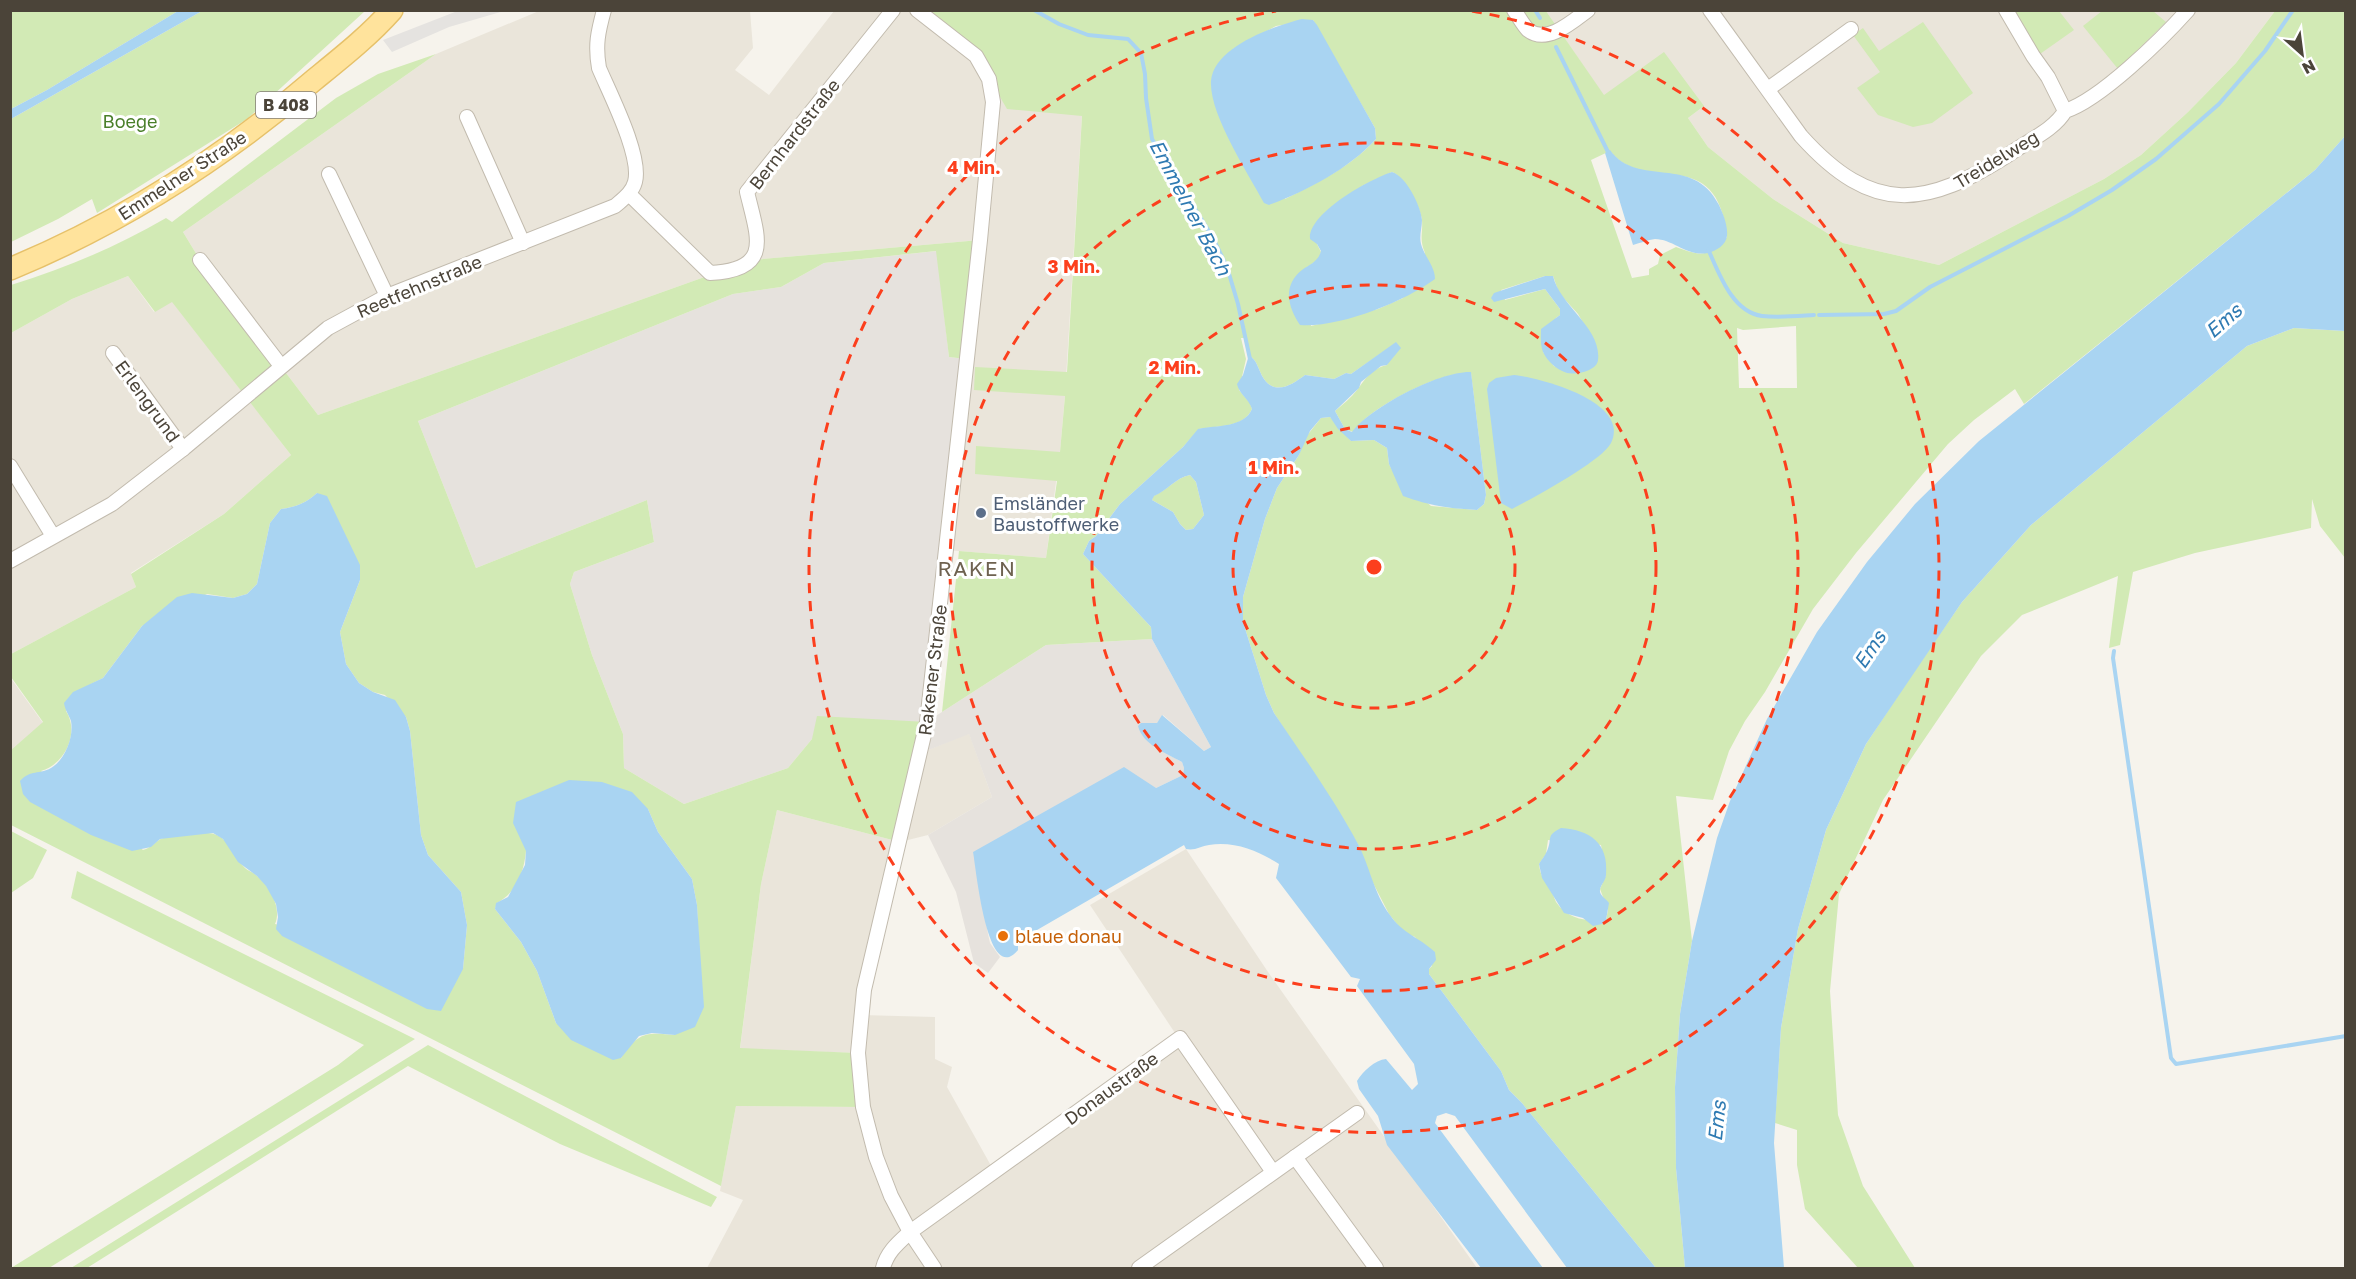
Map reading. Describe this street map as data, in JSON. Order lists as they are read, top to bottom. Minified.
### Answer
{"streets":{"main road":["B 408","Emmelner Straße"],"street":["Bernhardstraße","Treidelweg","Reetfehnstraße","Erlengrund","Rakener Straße","Donaustraße"]},"crossings":[["Bernhardstraße","Reetfehnstraße"],["Reetfehnstraße","Erlengrund"],["Rakener Straße","Donaustraße"]],"districts":["RAKEN"],"water":["Emmelner Bach","Ems"],"parks":["Boege"],"places":["Emsländer Baustoffwerke","blaue donau"],"north":"bottom right","rings":["4 Min.","3 Min.","2 Min.","1 Min."]}
